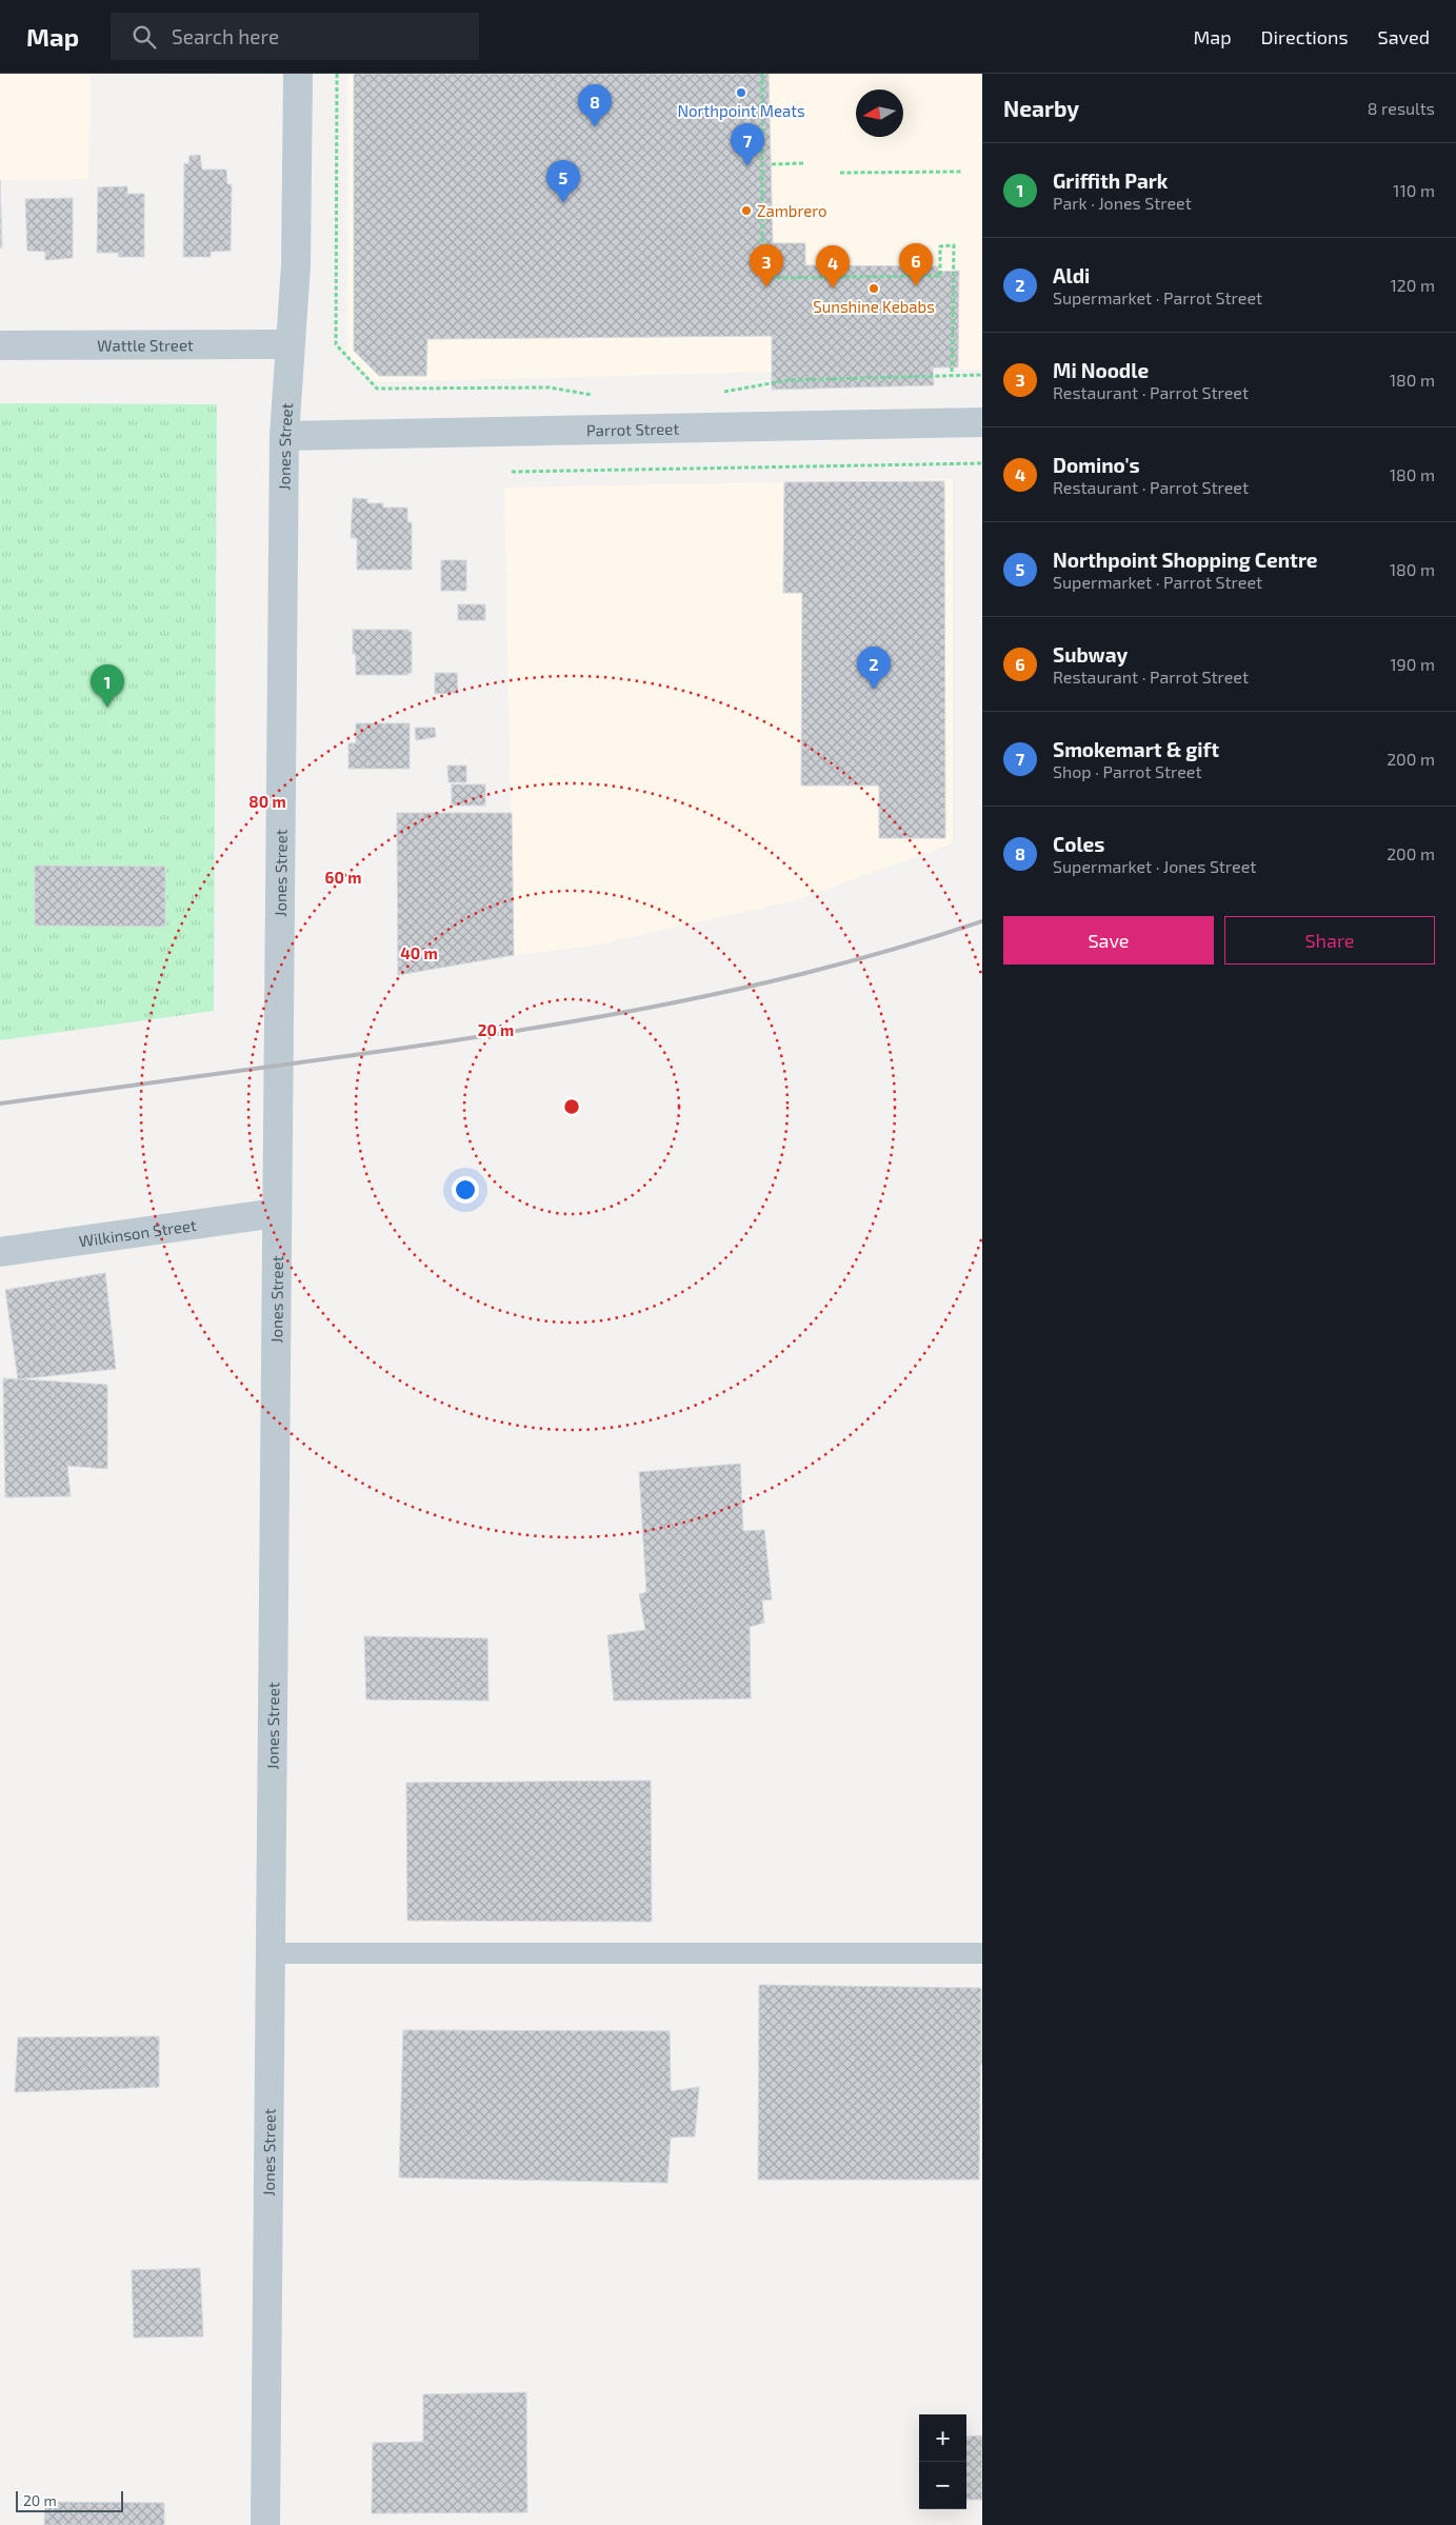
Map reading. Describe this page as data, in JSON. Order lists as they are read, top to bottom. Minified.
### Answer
{"streets":{"street":["Wattle Street","Parrot Street","Jones Street","Wilkinson Street"]},"crossings":[["Wattle Street","Jones Street"],["Parrot Street","Jones Street"],["Jones Street","Wilkinson Street"]],"places":["Northpoint Meats","Zambrero","Sunshine Kebabs"],"scale_bar":"20 m","north":"left","page":{"header":"Map","search":"Search here","nav":["Map","Directions","Saved"],"heading":["Nearby","8 results"],"pins":["8","7","5","6","3","4","2","1"],"list":[{"mark":"1","name":"Griffith Park","note":"Park · Jones Street","value":"110 m"},{"mark":"2","name":"Aldi","note":"Supermarket · Parrot Street","value":"120 m"},{"mark":"3","name":"Mi Noodle","note":"Restaurant · Parrot Street","value":"180 m"},{"mark":"4","name":"Domino's","note":"Restaurant · Parrot Street","value":"180 m"},{"mark":"5","name":"Northpoint Shopping Centre","note":"Supermarket · Parrot Street","value":"180 m"},{"mark":"6","name":"Subway","note":"Restaurant · Parrot Street","value":"190 m"},{"mark":"7","name":"Smokemart & gift","note":"Shop · Parrot Street","value":"200 m"},{"mark":"8","name":"Coles","note":"Supermarket · Jones Street","value":"200 m"}],"buttons":["Save","Share"],"map_buttons":["+","−"],"scale":"20 m"},"rings":["80 m","60 m","40 m","20 m"]}
